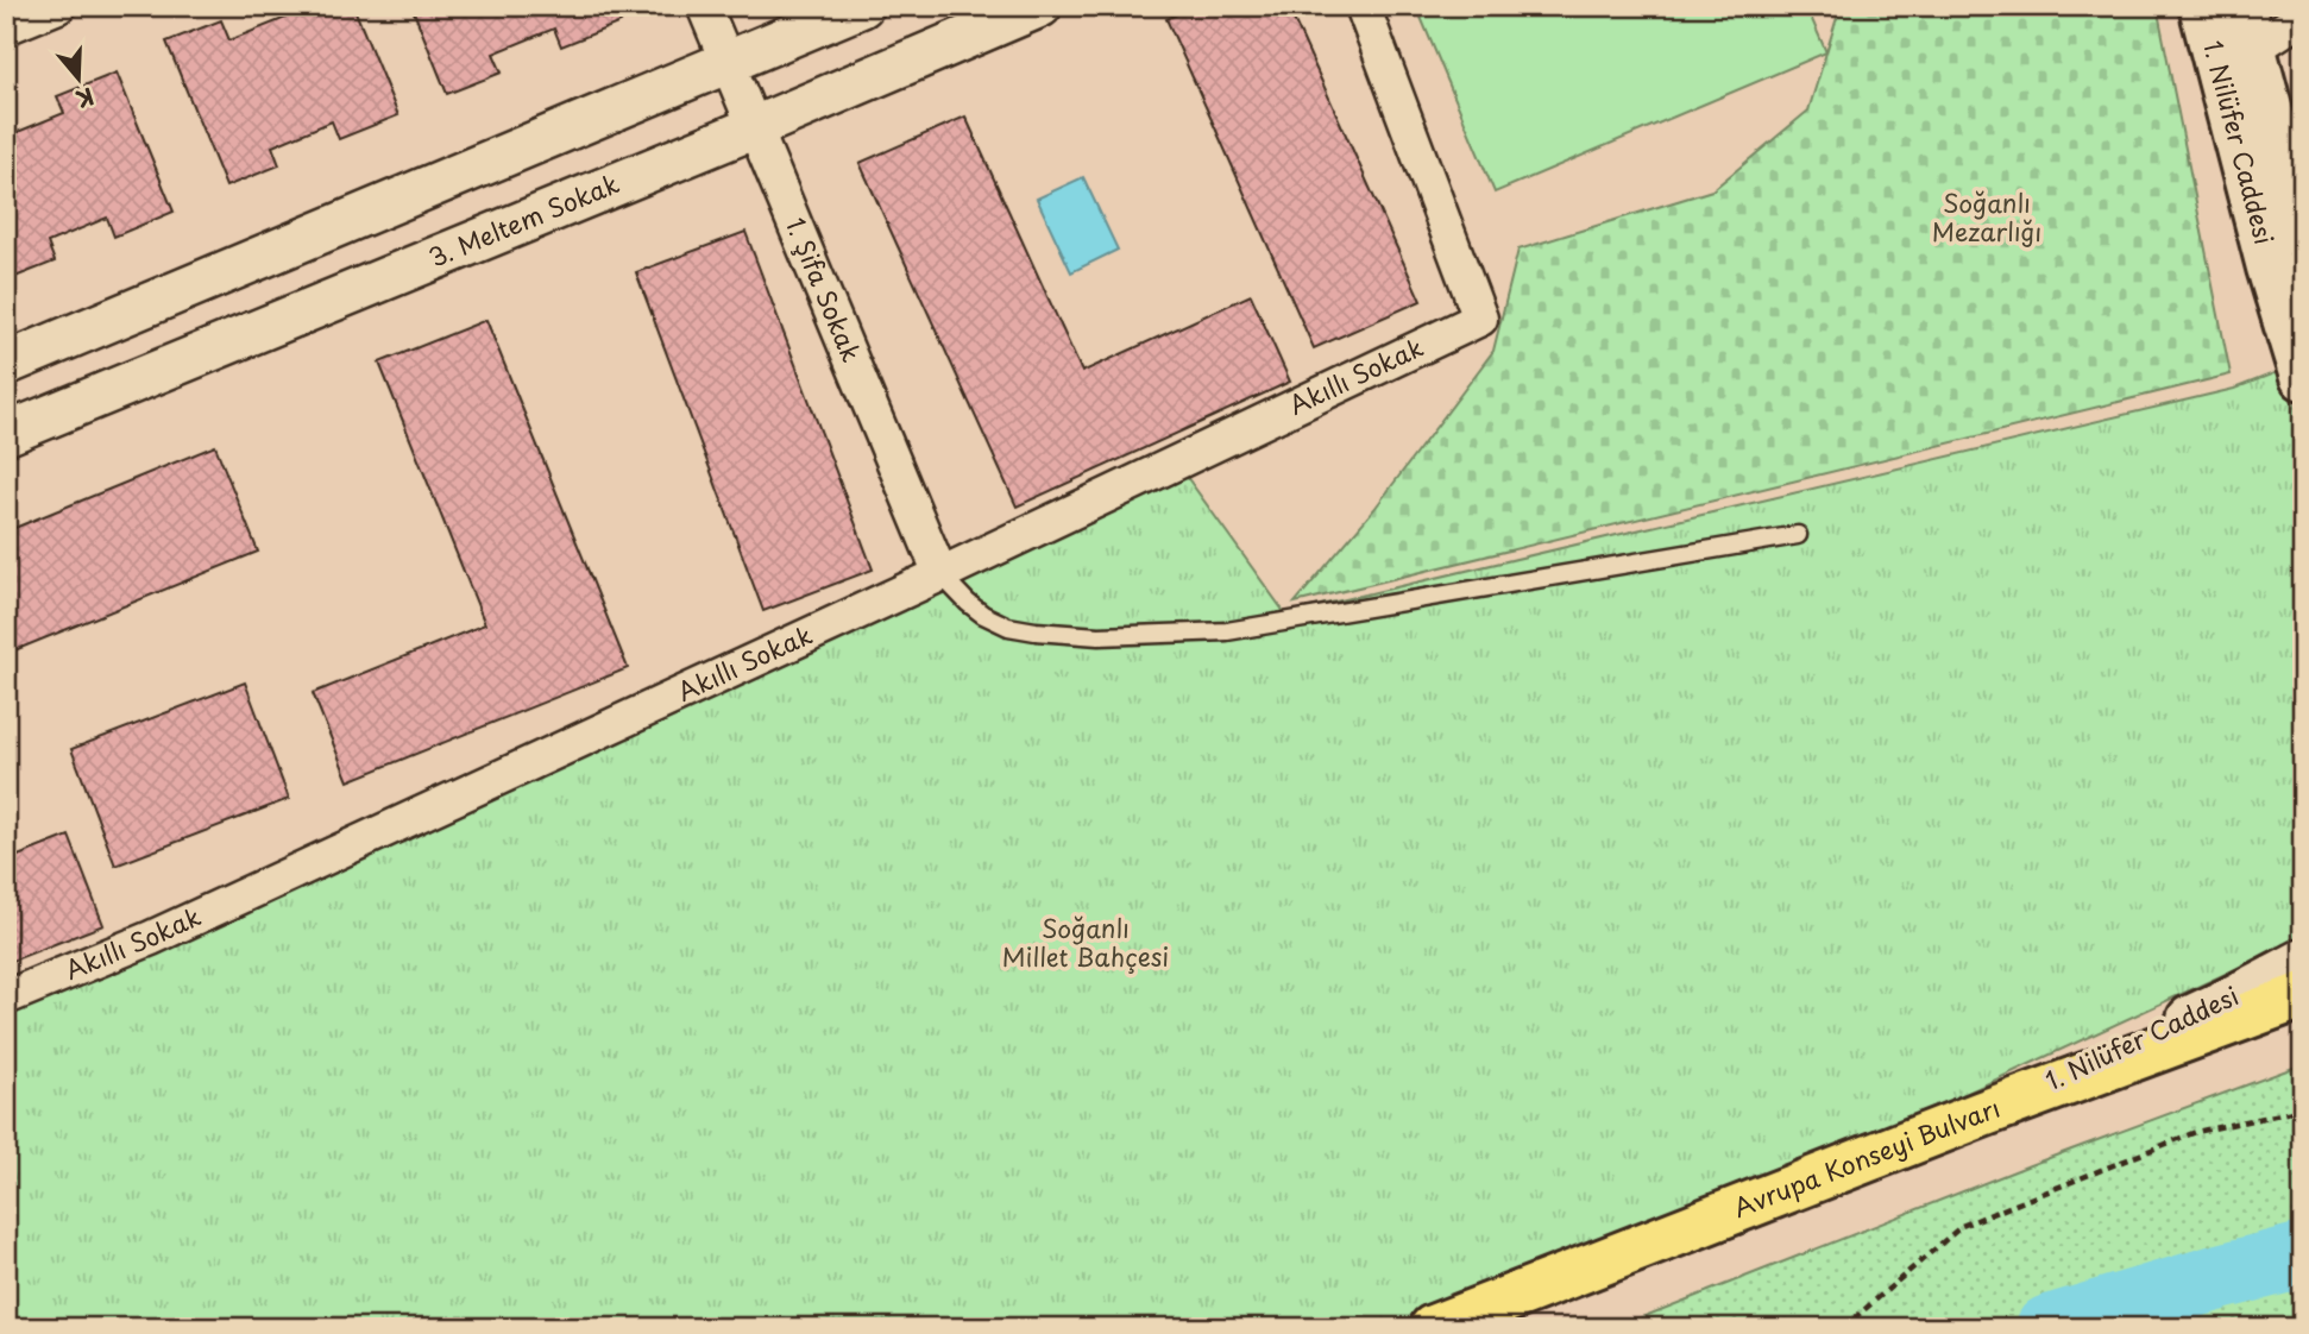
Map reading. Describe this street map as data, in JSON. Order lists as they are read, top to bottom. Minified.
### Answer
{"streets":{"main road":["1. Nilüfer Caddesi","Avrupa Konseyi Bulvarı"],"street":["3. Meltem Sokak","1. Şifa Sokak","Akıllı Sokak"]},"crossings":[["1. Nilüfer Caddesi","Avrupa Konseyi Bulvarı"],["3. Meltem Sokak","1. Şifa Sokak"],["1. Şifa Sokak","Akıllı Sokak"]],"parks":["Soğanlı Mezarlığı","Soğanlı Millet Bahçesi"],"north":"bottom"}
